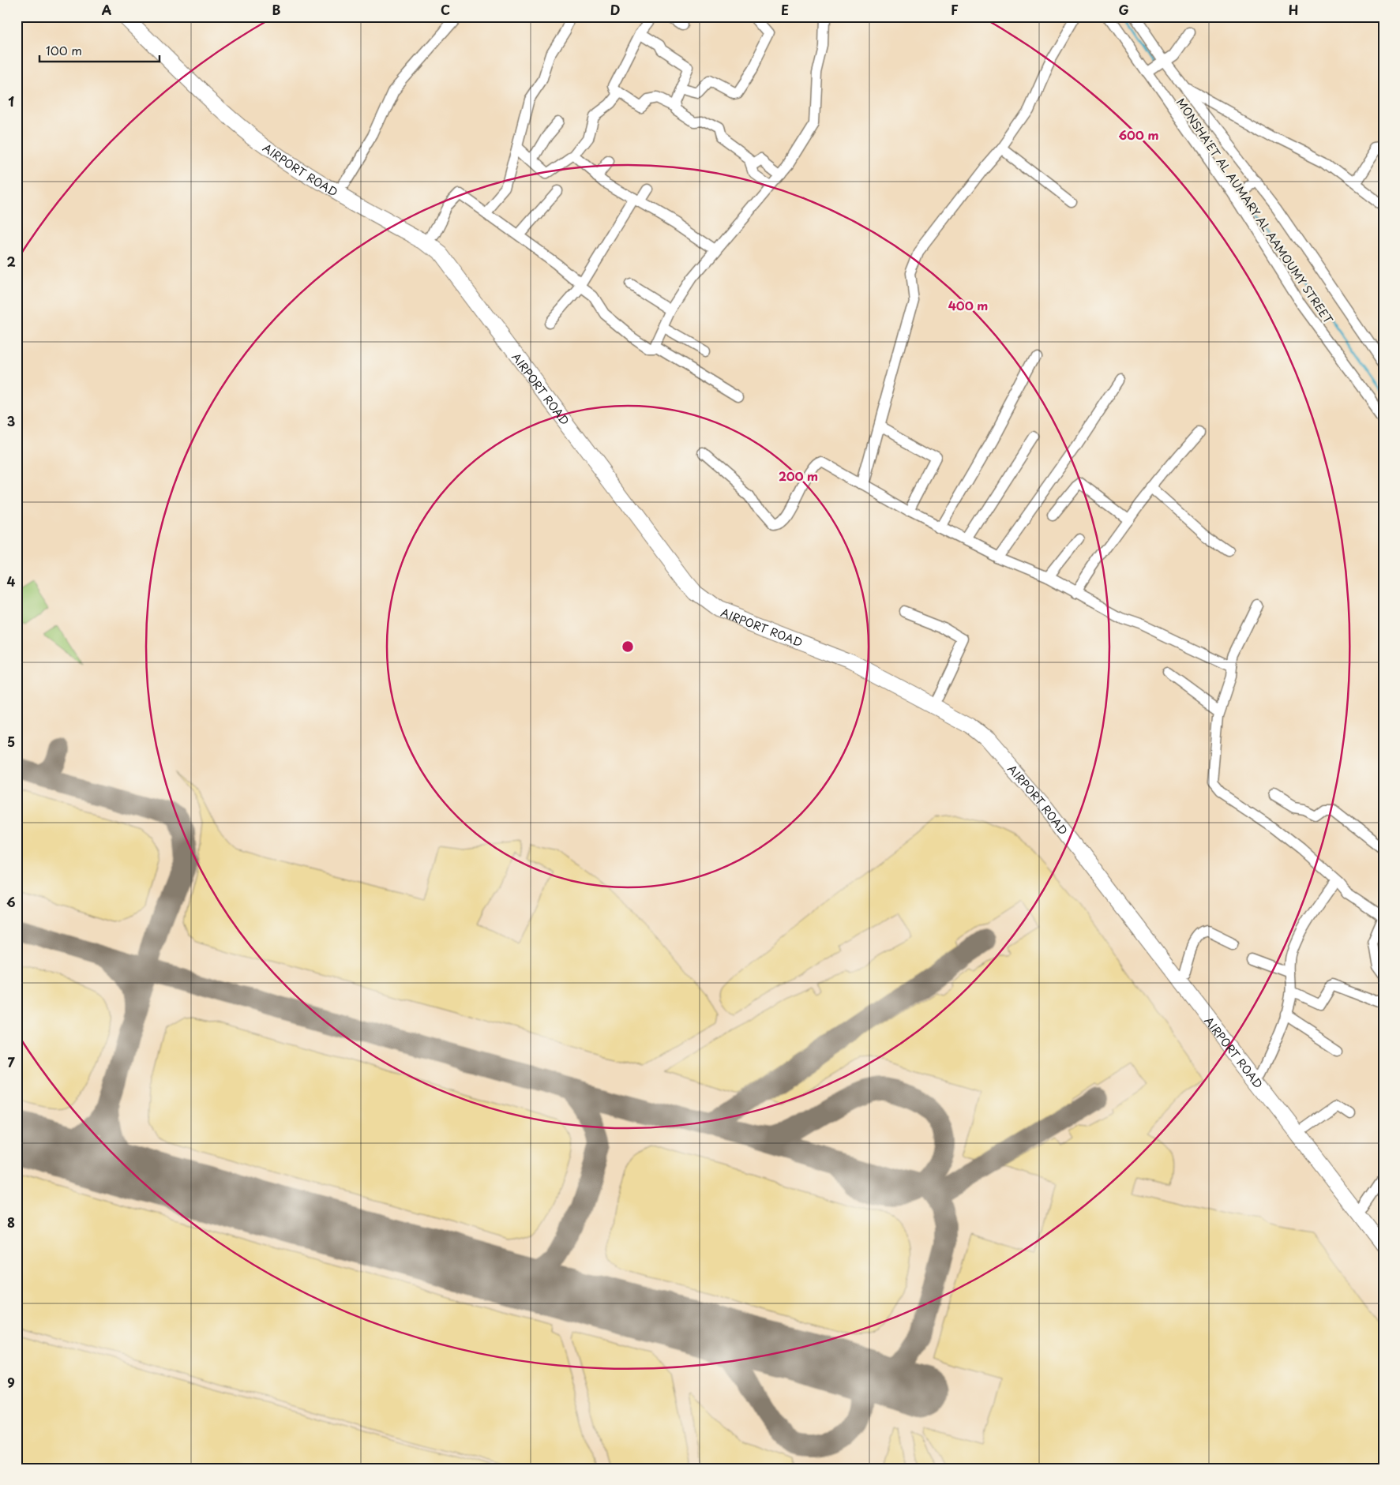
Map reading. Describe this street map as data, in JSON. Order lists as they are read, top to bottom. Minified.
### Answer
{"streets":{"main road":["AIRPORT ROAD"],"street":["MONSHA'ET AL AUMARY AL AAMOUMY STREET"]},"scale_bar":"100 m","grid":{"columns":["A","B","C","D","E","F","G","H"],"rows":["1","2","3","4","5","6","7","8","9"]},"rings":["600 m","400 m","200 m"]}
